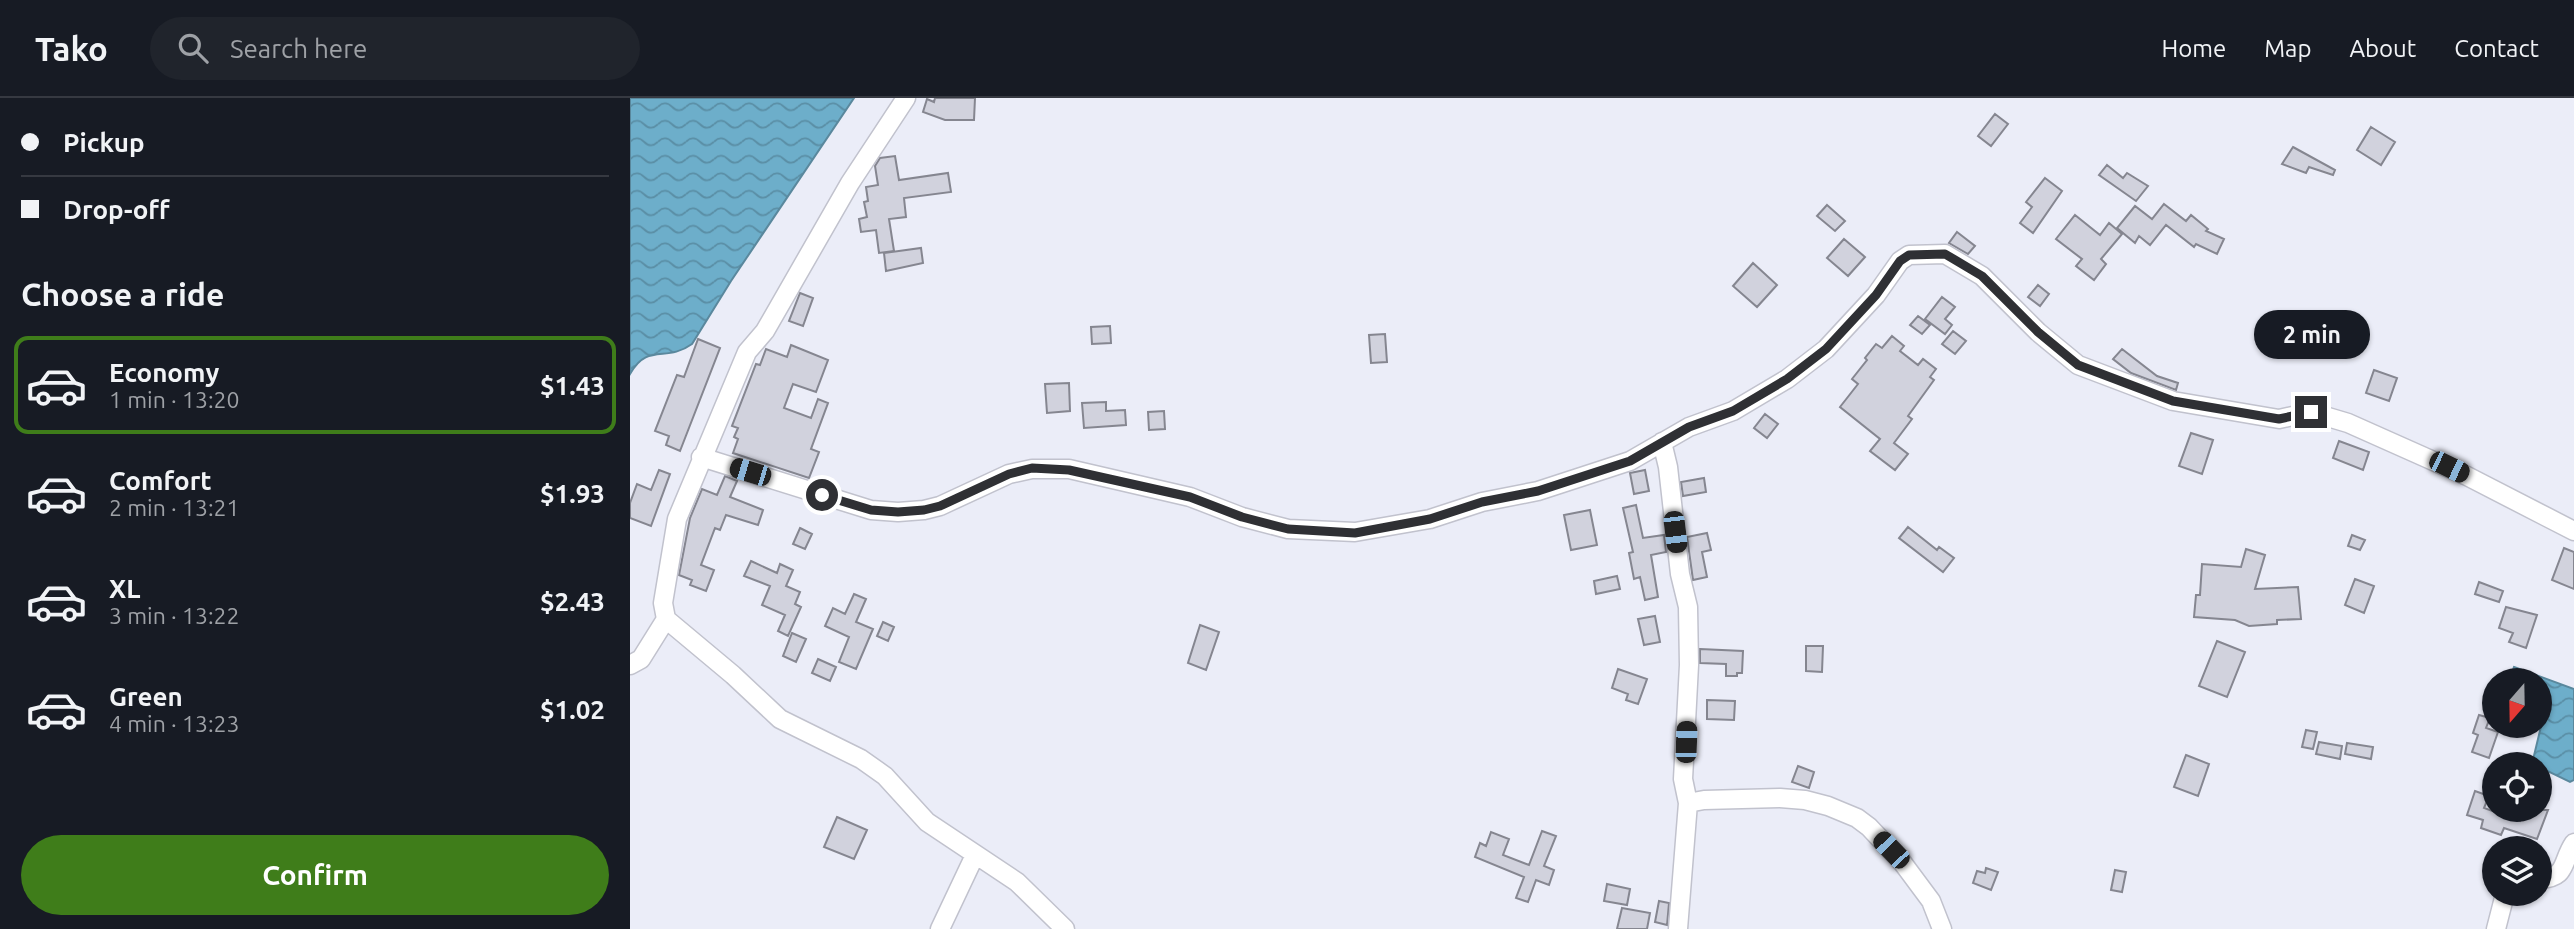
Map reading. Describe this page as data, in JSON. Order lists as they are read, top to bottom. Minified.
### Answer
{"north":"bottom","page":{"header":"Tako","search":"Search here","nav":["Home","Map","About","Contact"],"banner":["Pickup","Drop-off"],"heading":"Choose a ride","bubble":"2 min","list":[{"name":"Economy","note":"1 min · 13:20","value":"$1.43"},{"name":"Comfort","note":"2 min · 13:21","value":"$1.93"},{"name":"XL","note":"3 min · 13:22","value":"$2.43"},{"name":"Green","note":"4 min · 13:23","value":"$1.02"}],"buttons":"Confirm"}}
